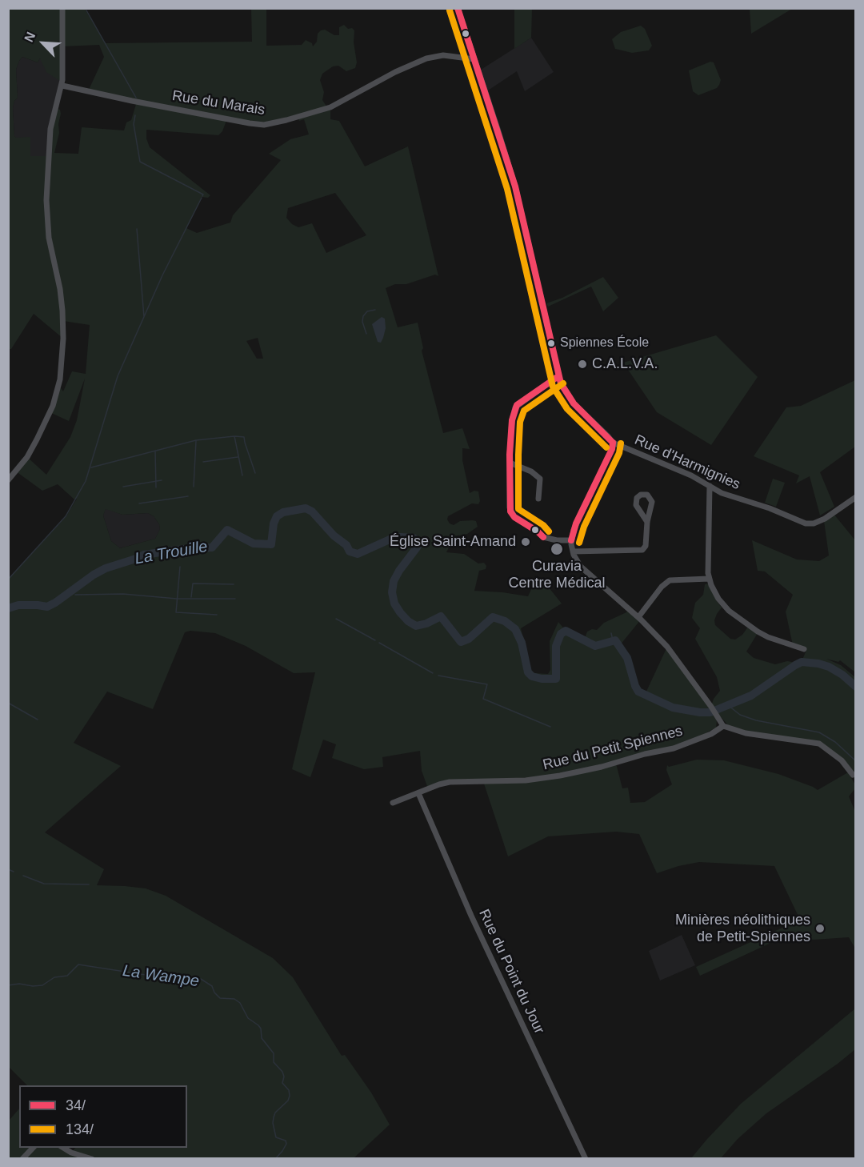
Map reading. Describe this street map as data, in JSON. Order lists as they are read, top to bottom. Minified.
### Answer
{"streets":{"street":["Rue du Marais","Rue d'Harmignies","Rue du Petit Spiennes","Rue du Point du Jour"]},"crossings":[["Rue du Petit Spiennes","Rue du Point du Jour"]],"water":["La Trouille","La Wampe"],"places":["Spiennes École","C.A.L.V.A.","Église Saint-Amand","Curavia Centre Médical","Minières néolithiques de Petit-Spiennes"],"lines":["transit line 34/","transit line 134/"],"legend":["34/","134/"],"north":"top left"}
